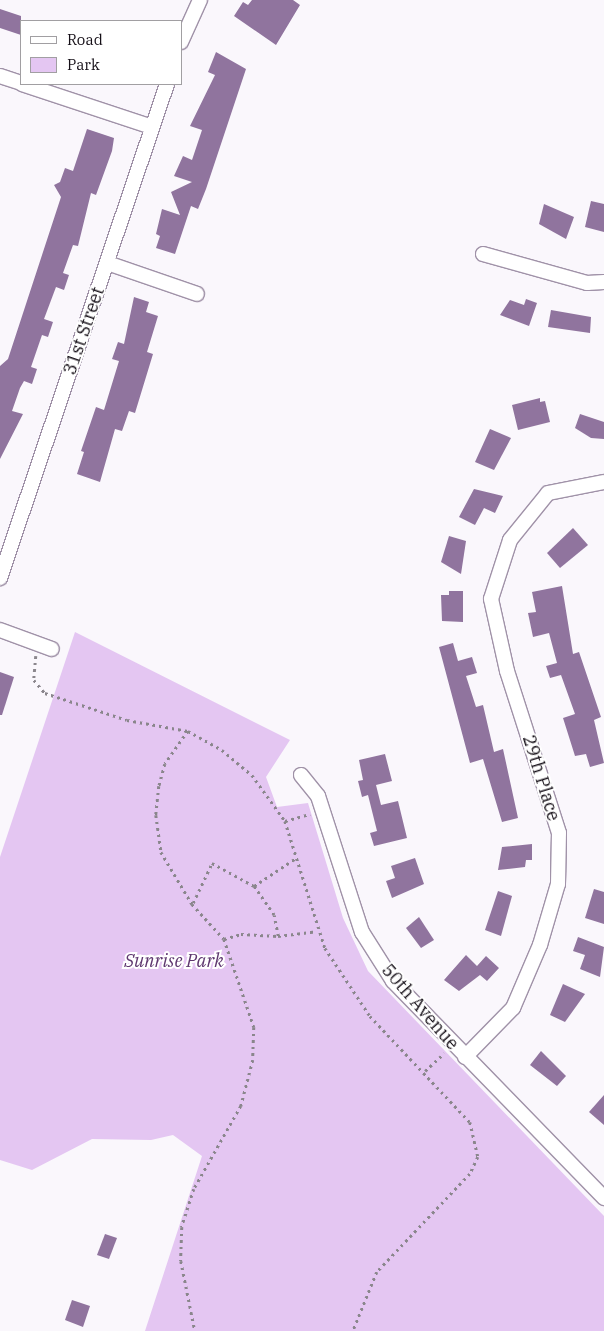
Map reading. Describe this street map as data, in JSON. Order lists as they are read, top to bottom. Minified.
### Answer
{"streets":{"street":["31st Street","29th Place","50th Avenue"]},"crossings":[["29th Place","50th Avenue"]],"parks":["Sunrise Park"],"legend":["Road","Park"]}
